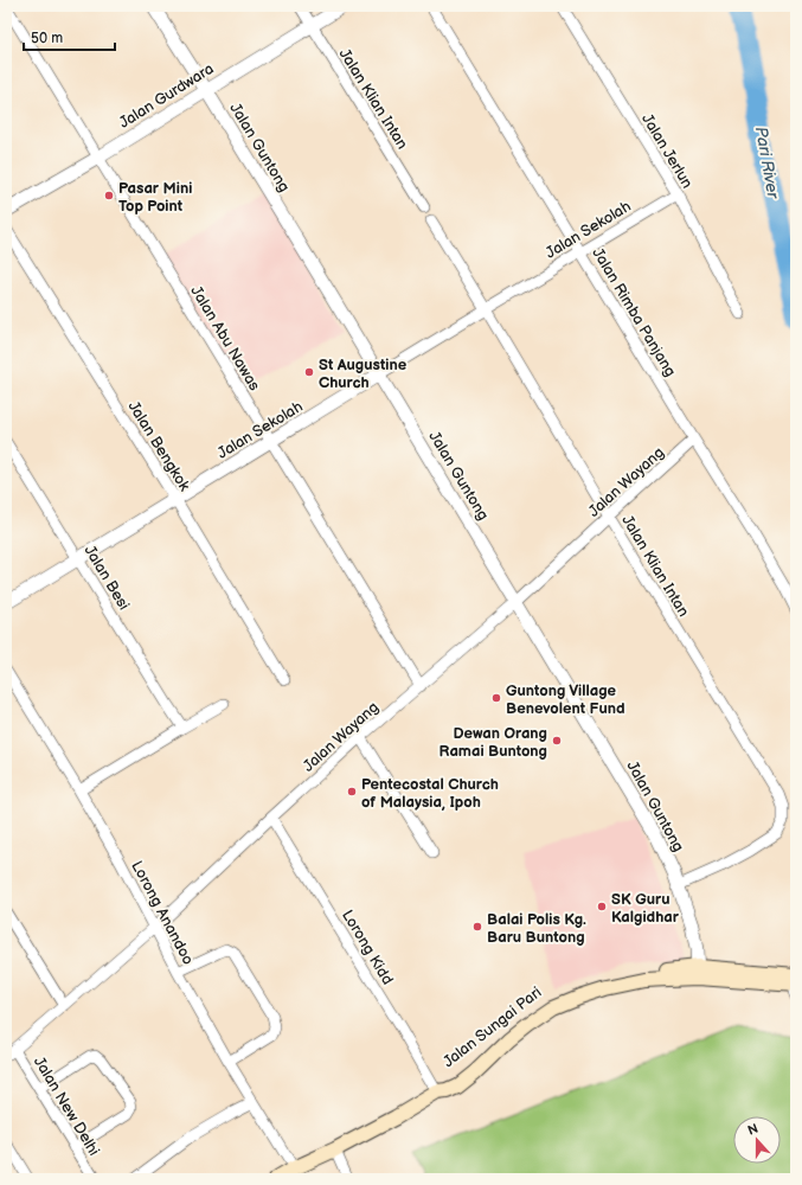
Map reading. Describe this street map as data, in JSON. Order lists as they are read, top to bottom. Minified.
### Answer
{"streets":{"main road":["Jalan Sungai Pari"],"street":["Jalan Gurdwara","Jalan Klian Intan","Jalan Guntong","Jalan Jerlun","Jalan Sekolah","Jalan Rimba Panjang","Jalan Abu Nawas","Jalan Bengkok","Jalan Wayang","Jalan Besi","Lorong Anandoo","Lorong Kidd","Jalan New Delhi"]},"crossings":[["Jalan Gurdwara","Jalan Klian Intan"],["Jalan Gurdwara","Jalan Guntong"],["Jalan Gurdwara","Jalan Abu Nawas"],["Jalan Klian Intan","Jalan Guntong"],["Jalan Klian Intan","Jalan Sekolah"],["Jalan Klian Intan","Jalan Wayang"],["Jalan Guntong","Jalan Sekolah"],["Jalan Guntong","Jalan Wayang"],["Jalan Guntong","Jalan Sungai Pari"],["Jalan Jerlun","Jalan Sekolah"],["Jalan Sekolah","Jalan Rimba Panjang"],["Jalan Sekolah","Jalan Abu Nawas"],["Jalan Sekolah","Jalan Bengkok"],["Jalan Sekolah","Jalan Besi"],["Jalan Rimba Panjang","Jalan Wayang"],["Jalan Abu Nawas","Jalan Wayang"],["Jalan Wayang","Lorong Anandoo"],["Jalan Wayang","Lorong Kidd"],["Jalan Wayang","Jalan New Delhi"],["Lorong Anandoo","Jalan Sungai Pari"],["Lorong Kidd","Jalan Sungai Pari"]],"water":["Pari River"],"places":["Pasar Mini Top Point","St Augustine Church","Guntong Village Benevolent Fund","Dewan Orang Ramai Buntong","Pentecostal Church of Malaysia, Ipoh","SK Guru Kalgidhar","Balai Polis Kg. Baru Buntong"],"scale_bar":"50 m","north":"top"}
